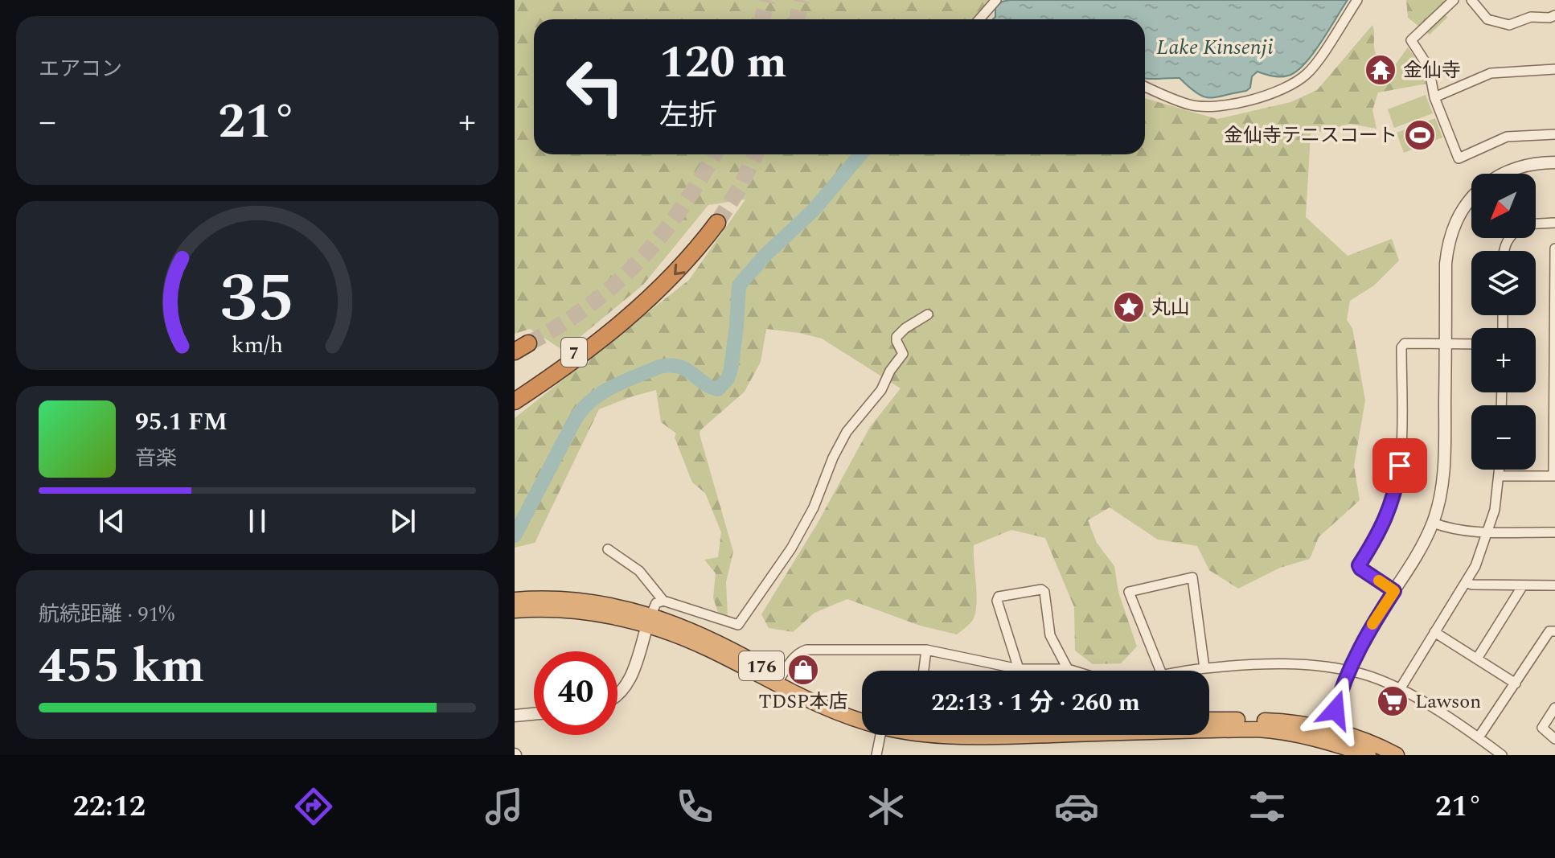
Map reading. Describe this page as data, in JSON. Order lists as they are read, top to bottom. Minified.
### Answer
{"streets":{"highway":["7","176"]},"water":["Lake Kinsenji"],"places":{"temple":["金仙寺"],"sports":["金仙寺テニスコート"],"place":["丸山"],"shop":["TDSP本店"],"supermarket":["Lawson"]},"north":"bottom left","page":{"tile":["エアコン",["航続距離 · 91%","455 km"]],"turn":["120 m","左折"],"heat":["−","21°","+"],"map_buttons":["+","−"],"song":["95.1 FM","音楽"],"limit":"40","trip":"22:13 · 1 分 · 260 m","tabs":["22:12","21°"],"gauge":["35","km/h"]}}
